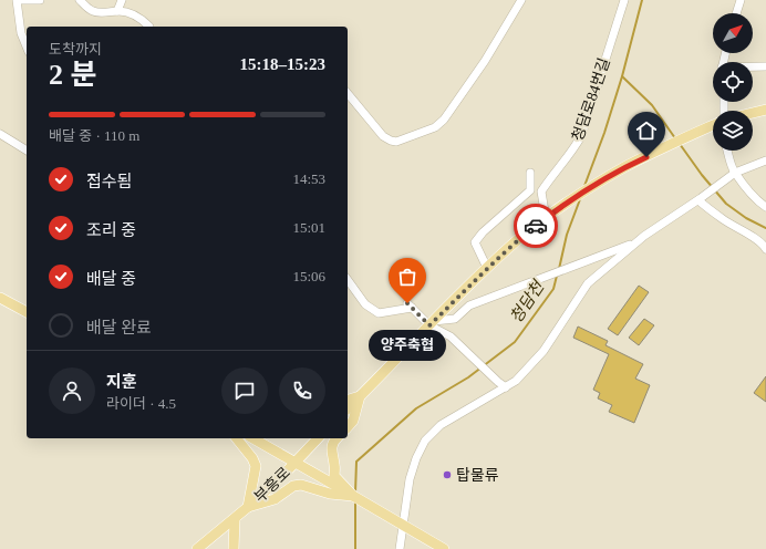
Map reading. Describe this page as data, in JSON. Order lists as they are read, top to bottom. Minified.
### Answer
{"streets":{"main road":["부흥로"],"street":["청담로84번길"]},"water":["청담천"],"places":["양주축협","탑물류"],"north":"top right","page":{"heading":["2 분","도착까지","15:18–15:23"],"panel":["지훈","라이더 · 4.5"],"bar":"배달 중 · 110 m","list":[["접수됨","14:53"],["조리 중","15:01"],["배달 중","15:06"],"배달 완료"],"bubble":"양주축협"}}
